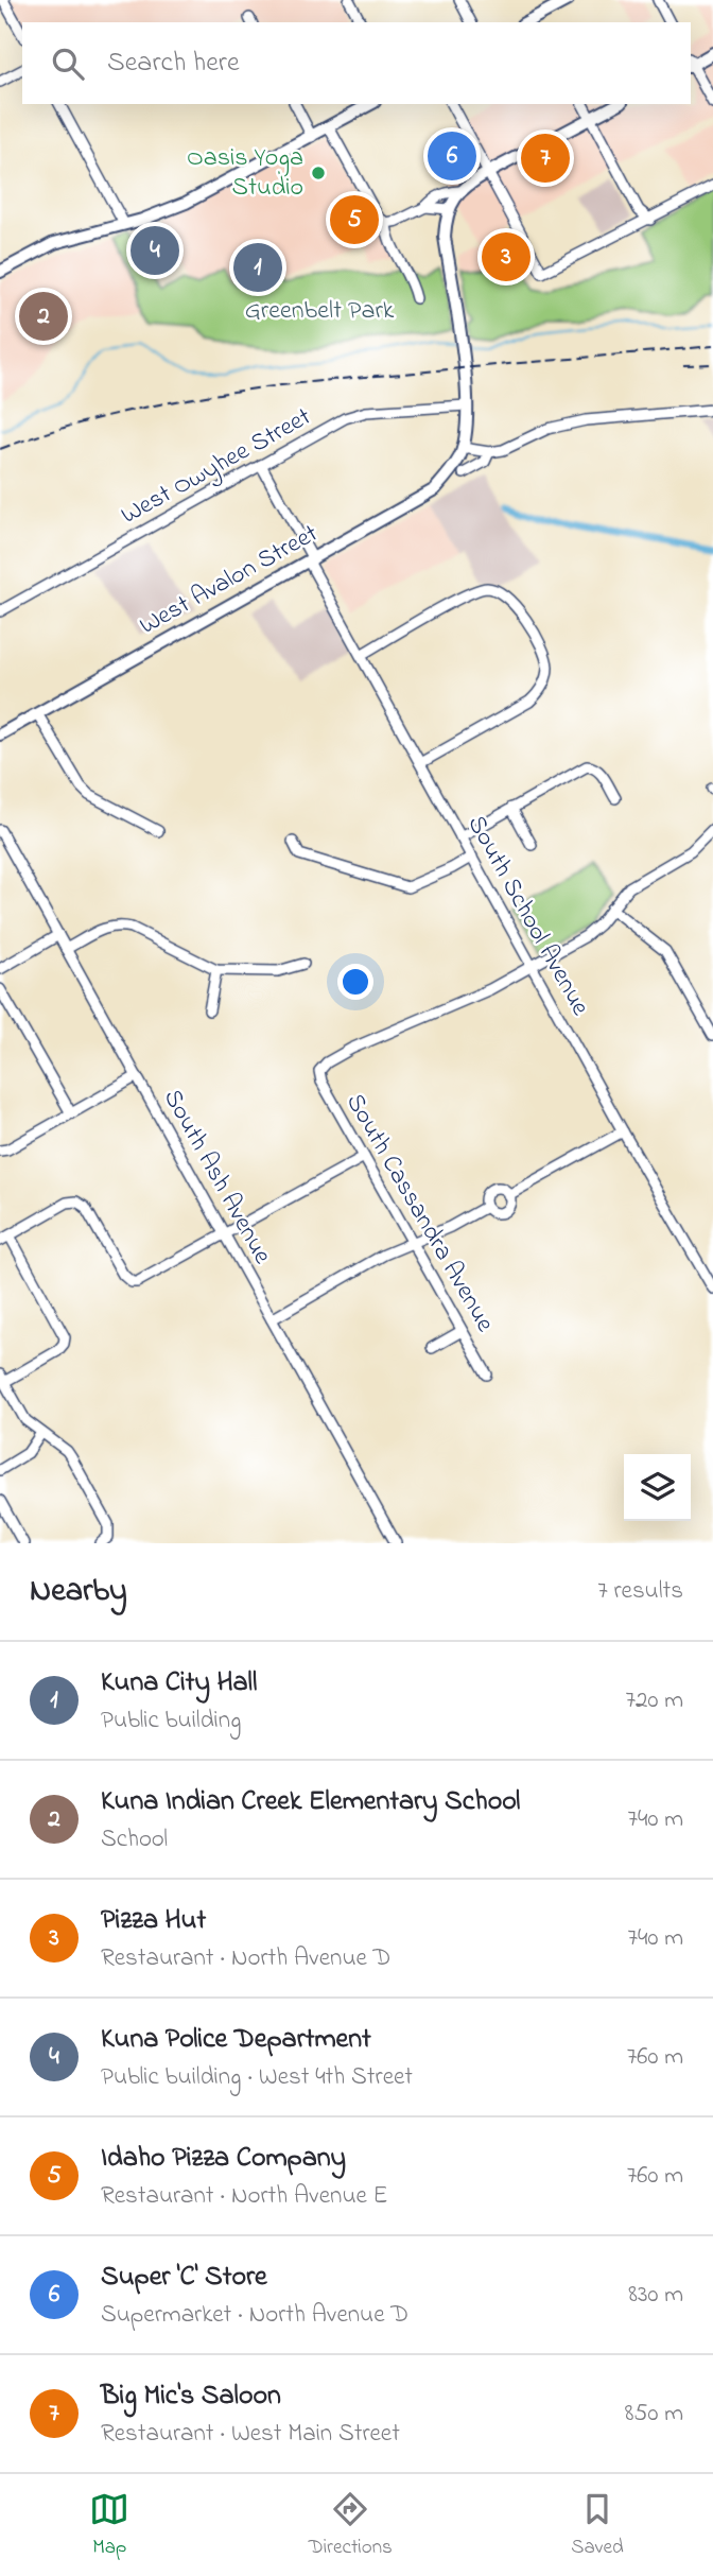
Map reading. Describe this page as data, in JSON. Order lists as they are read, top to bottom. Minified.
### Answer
{"streets":{"main road":["West Avalon Street"],"street":["West Owyhee Street","South School Avenue","South Ash Avenue","South Cassandra Avenue"]},"crossings":[["West Owyhee Street","South School Avenue"],["West Avalon Street","South School Avenue"],["South School Avenue","South Cassandra Avenue"]],"parks":["Greenbelt Park"],"places":["Oasis Yoga Studio"],"page":{"search":"Search here","pins":["6","7","5","4","3","1","2"],"heading":["Nearby","7 results"],"list":[{"mark":"1","name":"Kuna City Hall","note":"Public building","value":"720 m"},{"mark":"2","name":"Kuna Indian Creek Elementary School","note":"School","value":"740 m"},{"mark":"3","name":"Pizza Hut","note":"Restaurant · North Avenue D","value":"740 m"},{"mark":"4","name":"Kuna Police Department","note":"Public building · West 4th Street","value":"760 m"},{"mark":"5","name":"Idaho Pizza Company","note":"Restaurant · North Avenue E","value":"760 m"},{"mark":"6","name":"Super 'C' Store","note":"Supermarket · North Avenue D","value":"830 m"},{"mark":"7","name":"Big Mic's Saloon","note":"Restaurant · West Main Street","value":"850 m"}],"nav":["Map","Directions","Saved"]}}
